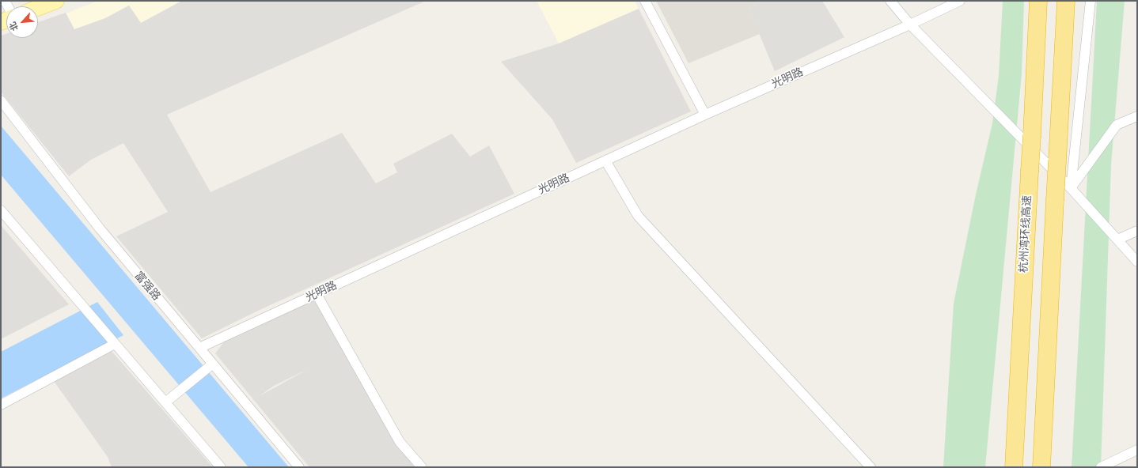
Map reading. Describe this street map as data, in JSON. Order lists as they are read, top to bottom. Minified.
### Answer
{"streets":{"highway":["杭州湾环线高速"],"street":["光明路","富强路"]},"crossings":[["光明路","富强路"]],"north":"bottom left"}
